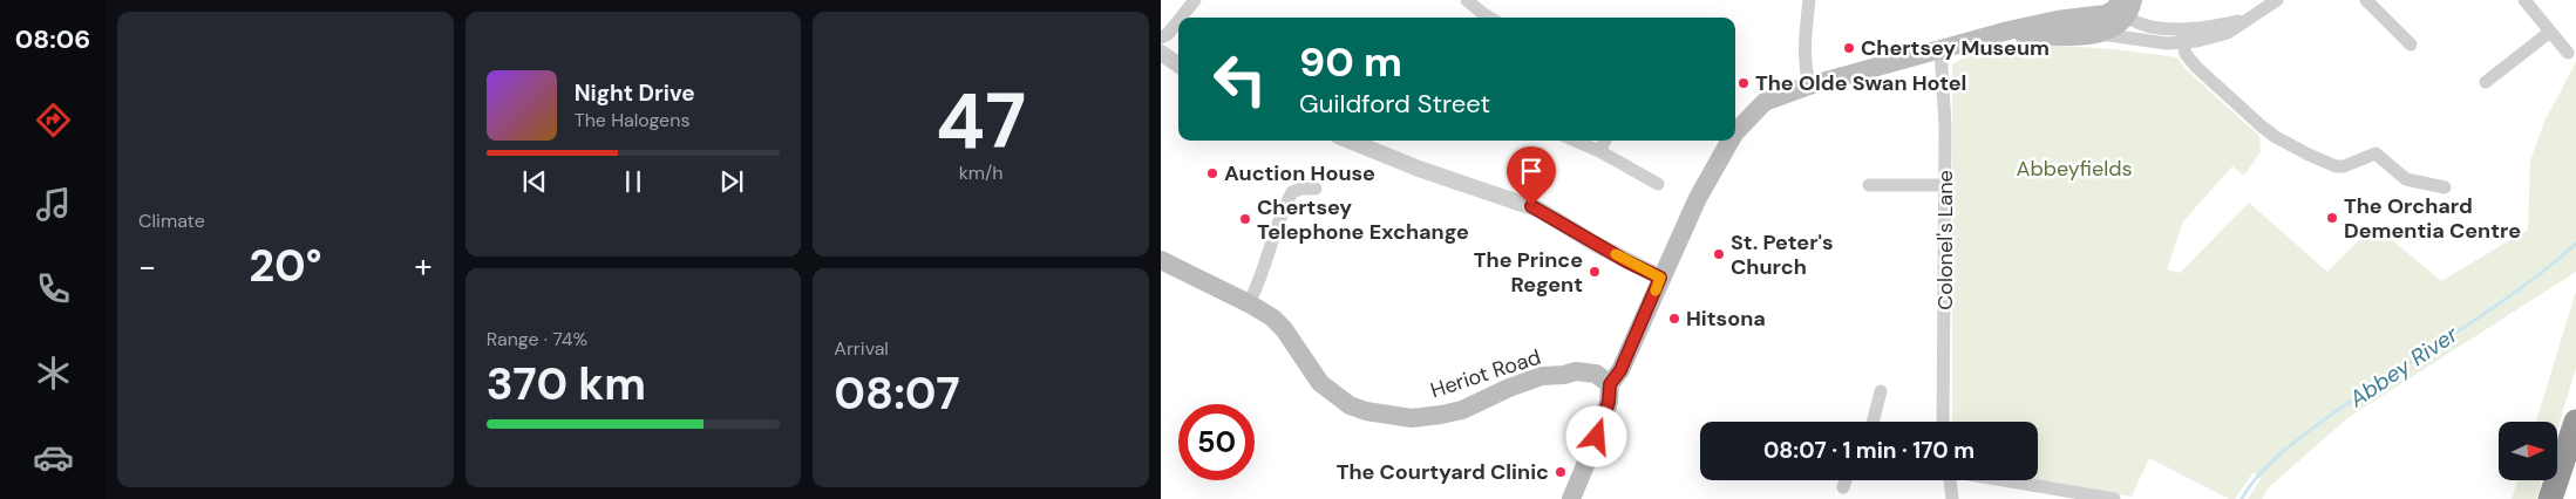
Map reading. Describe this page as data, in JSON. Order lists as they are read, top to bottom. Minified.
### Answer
{"streets":{"main road":["Heriot Road"],"street":["Colonel's Lane"]},"water":["Abbey River"],"parks":["Abbeyfields"],"places":["Chertsey Museum","The Olde Swan Hotel","Auction House","The Orchard Dementia Centre","Chertsey Telephone Exchange","St. Peter's Church","The Prince Regent","Hitsona","The Courtyard Clinic"],"north":"right","page":{"tabs":"08:06","tile":["Climate",["47","km/h"],["Range · 74%","370 km"],["Arrival","08:07"]],"turn":["90 m","Guildford Street"],"song":["Night Drive","The Halogens"],"heat":["−","20°","+"],"limit":"50","trip":"08:07 · 1 min · 170 m"}}
